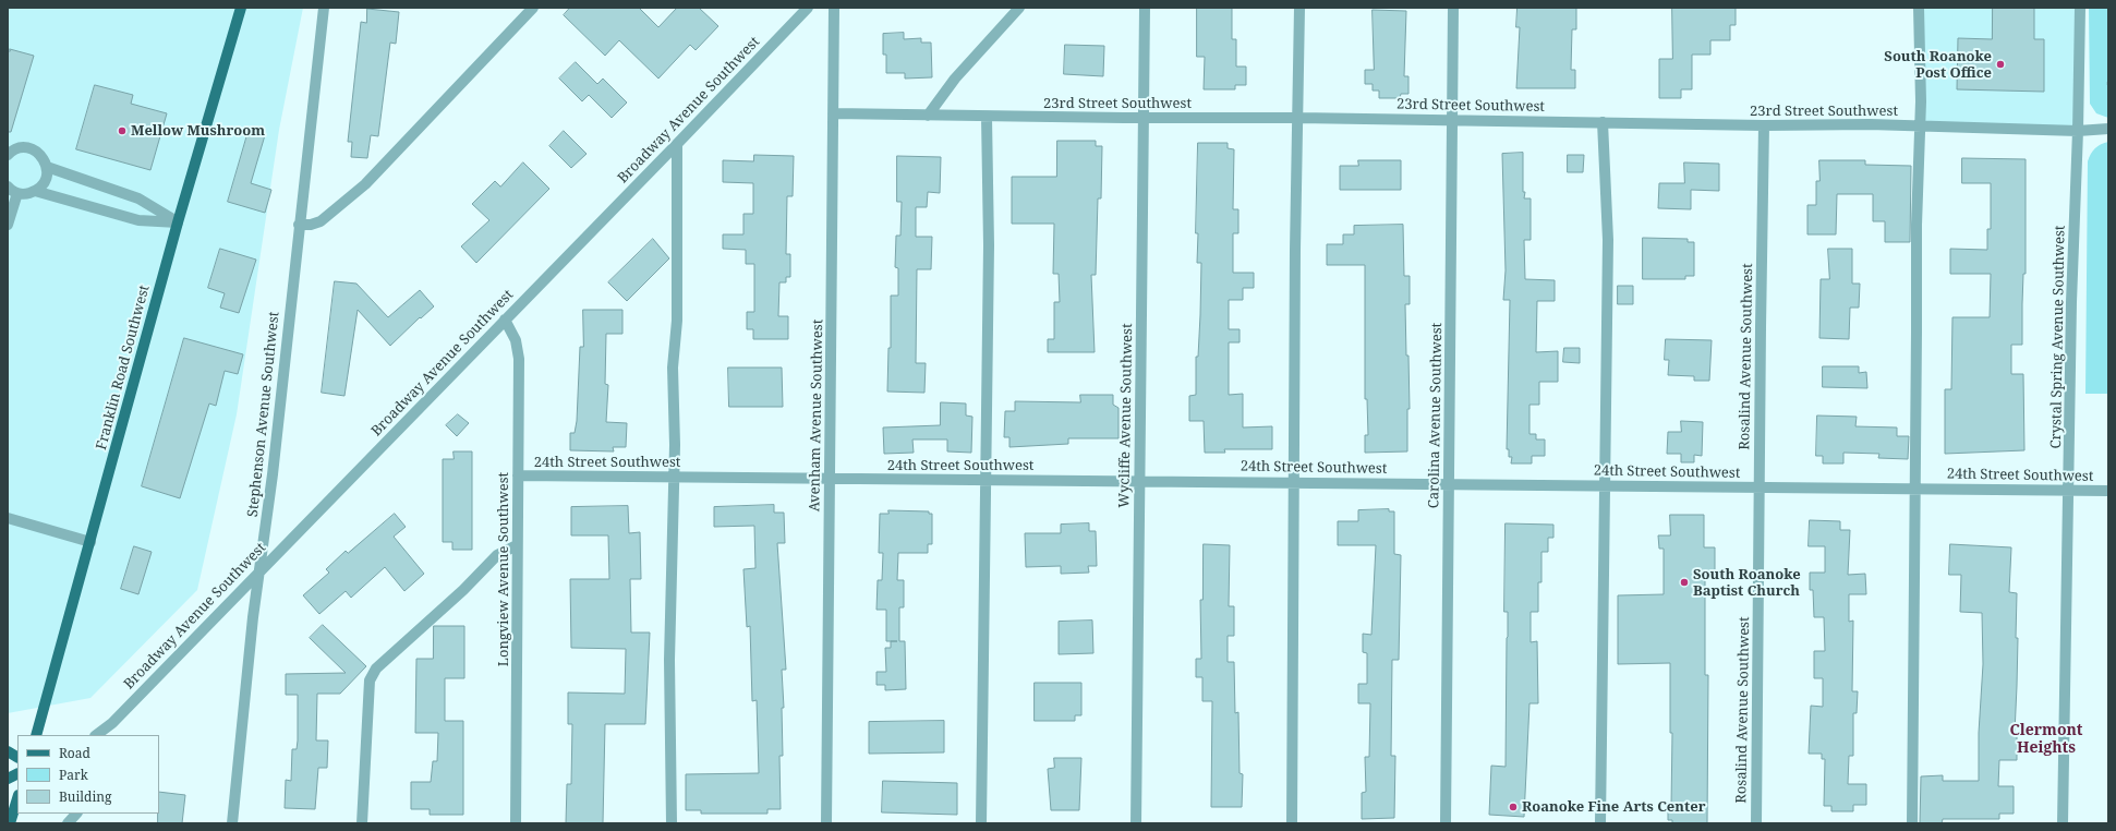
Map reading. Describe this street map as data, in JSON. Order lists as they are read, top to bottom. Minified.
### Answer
{"streets":{"main road":["Franklin Road Southwest"],"street":["23rd Street Southwest","Broadway Avenue Southwest","Crystal Spring Avenue Southwest","Rosalind Avenue Southwest","Stephenson Avenue Southwest","Avenham Avenue Southwest","Wycliffe Avenue Southwest","Carolina Avenue Southwest","24th Street Southwest","Longview Avenue Southwest"]},"crossings":[["23rd Street Southwest","Crystal Spring Avenue Southwest"],["23rd Street Southwest","Rosalind Avenue Southwest"],["23rd Street Southwest","Avenham Avenue Southwest"],["23rd Street Southwest","Wycliffe Avenue Southwest"],["23rd Street Southwest","Carolina Avenue Southwest"],["Broadway Avenue Southwest","Stephenson Avenue Southwest"],["Broadway Avenue Southwest","Longview Avenue Southwest"],["Crystal Spring Avenue Southwest","24th Street Southwest"],["Rosalind Avenue Southwest","24th Street Southwest"],["Avenham Avenue Southwest","24th Street Southwest"],["Wycliffe Avenue Southwest","24th Street Southwest"],["Carolina Avenue Southwest","24th Street Southwest"],["24th Street Southwest","Longview Avenue Southwest"]],"districts":["Clermont Heights"],"places":["South Roanoke Post Office","Mellow Mushroom","South Roanoke Baptist Church","Roanoke Fine Arts Center"],"legend":["Road","Park","Building"]}
